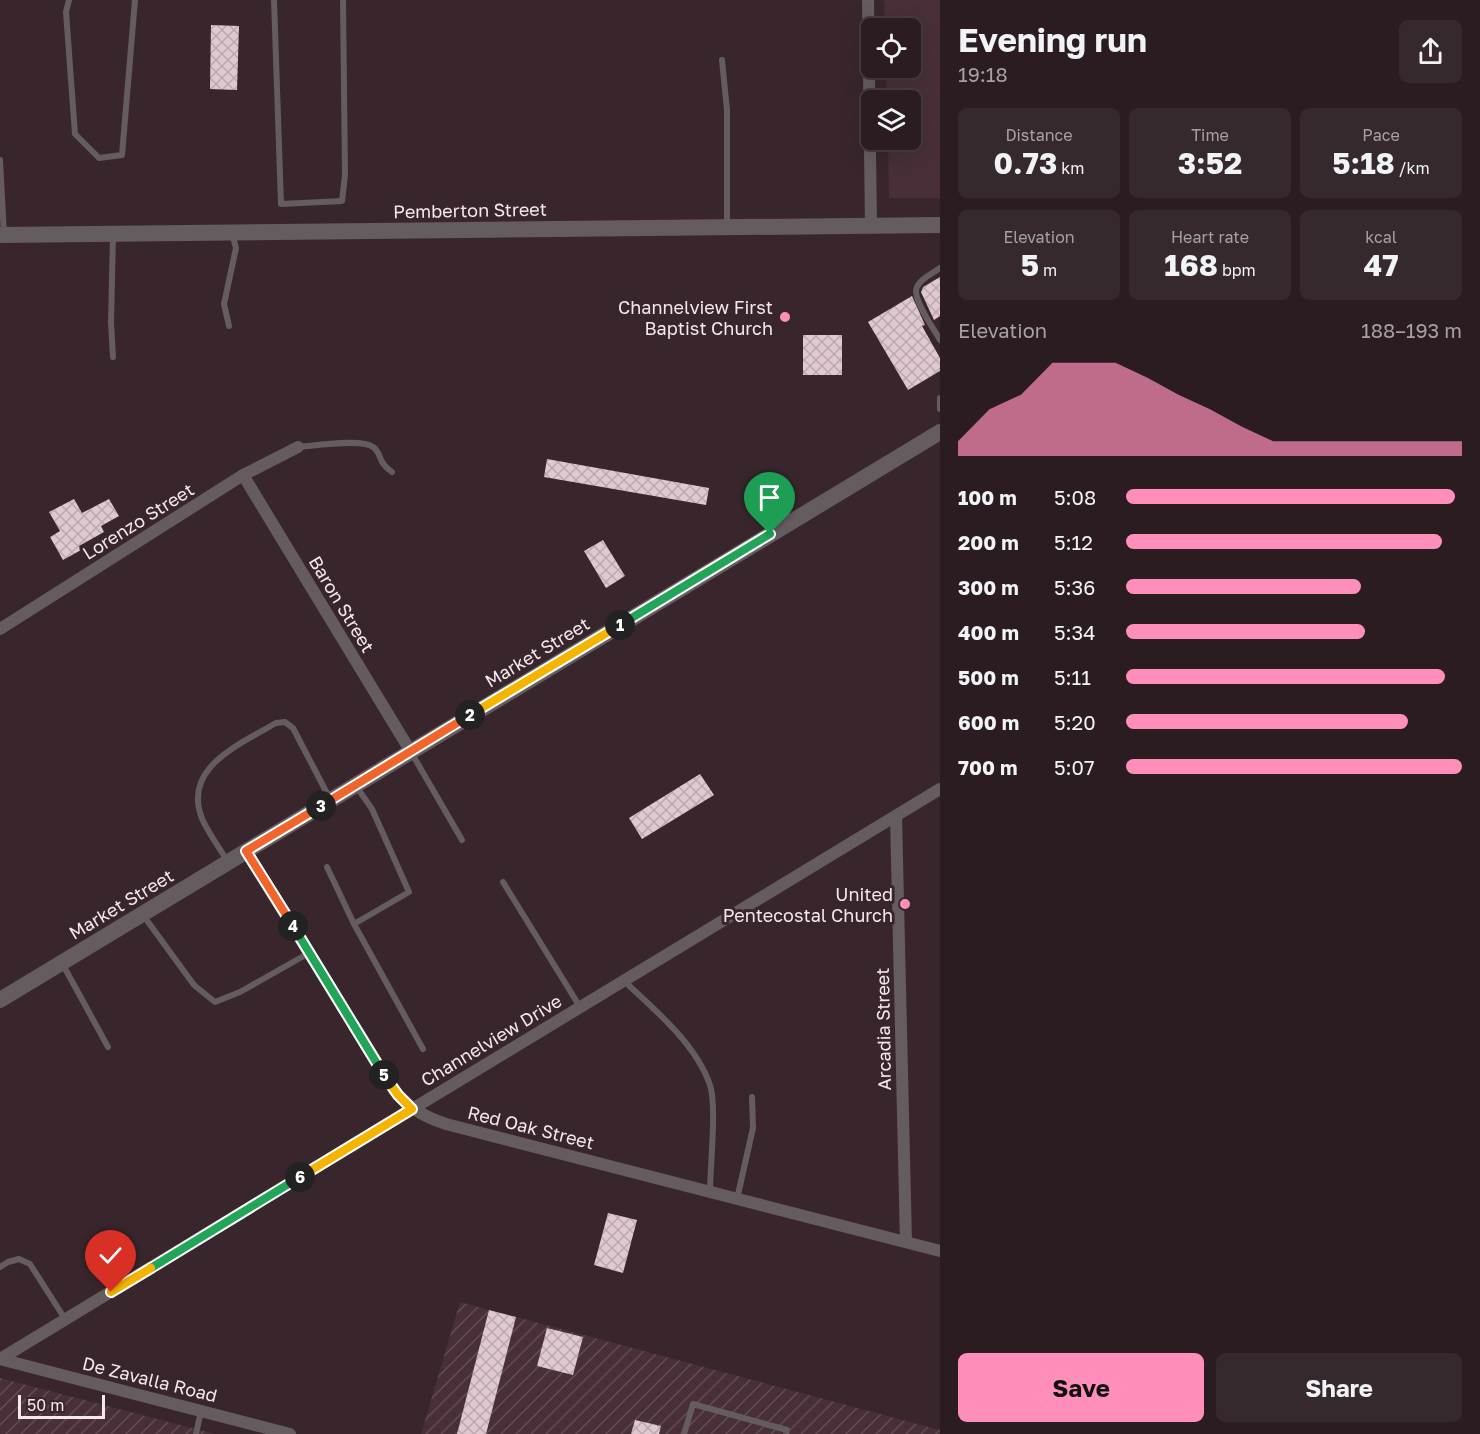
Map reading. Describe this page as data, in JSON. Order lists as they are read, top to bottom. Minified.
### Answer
{"streets":{"street":["Pemberton Street","Lorenzo Street","Baron Street","Market Street","Arcadia Street","Channelview Drive","Red Oak Street","De Zavalla Road"]},"crossings":[["Lorenzo Street","Baron Street"],["Baron Street","Market Street"],["Market Street","Red Oak Street"],["Arcadia Street","Channelview Drive"],["Arcadia Street","Red Oak Street"],["Channelview Drive","Red Oak Street"],["Channelview Drive","De Zavalla Road"]],"places":["Channelview First Baptist Church","United Pentecostal Church"],"scale_bar":"50 m","page":{"heading":["Evening run","19:18"],"stats":[["Distance","0.73 km"],["Time","3:52"],["Pace","5:18 /km"],["Elevation","5 m"],["Heart rate","168 bpm"],["kcal","47"]],"chart":["Elevation","188–193 m"],"list":[{"name":"100 m","note":"5:08"},{"name":"200 m","note":"5:12"},{"name":"300 m","note":"5:36"},{"name":"400 m","note":"5:34"},{"name":"500 m","note":"5:11"},{"name":"600 m","note":"5:20"},{"name":"700 m","note":"5:07"}],"pins":["1","2","3","4","5","6"],"buttons":["Save","Share"],"scale":"50 m"}}
